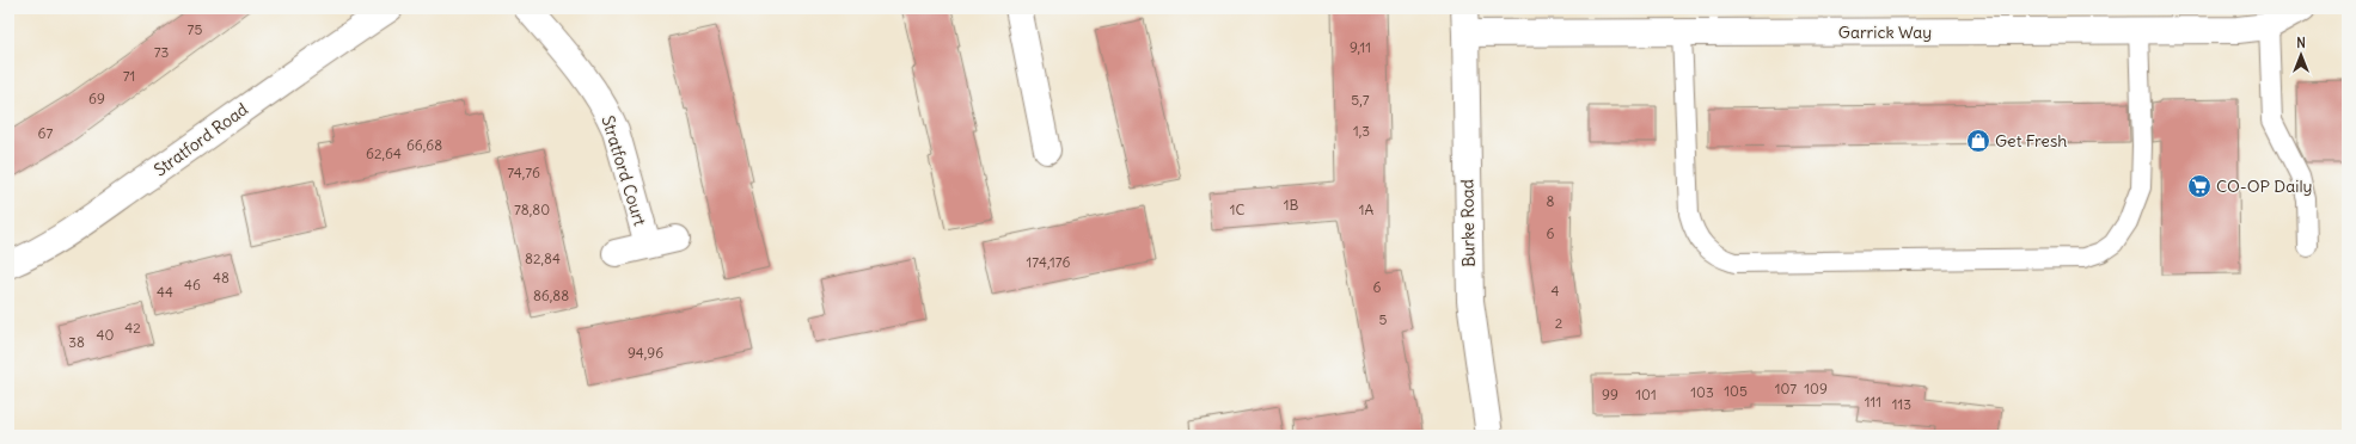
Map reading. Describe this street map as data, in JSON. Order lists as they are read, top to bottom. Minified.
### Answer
{"streets":{"street":["Garrick Way","Stratford Road","Stratford Court","Burke Road"]},"crossings":[["Garrick Way","Burke Road"]],"places":{"shop":["Get Fresh"],"supermarket":["CO-OP Daily"]},"house_numbers":["75","9,11","73","71","69","5,7","1,3","67","66,68","62,64","74,76","8","1B","78,80","1C","1A","6","82,84","174,176","48","46","6","4","44","86,88","5","2","42","40","38","94,96","107","109","105","103","99","101","111","113"],"north":"top"}
